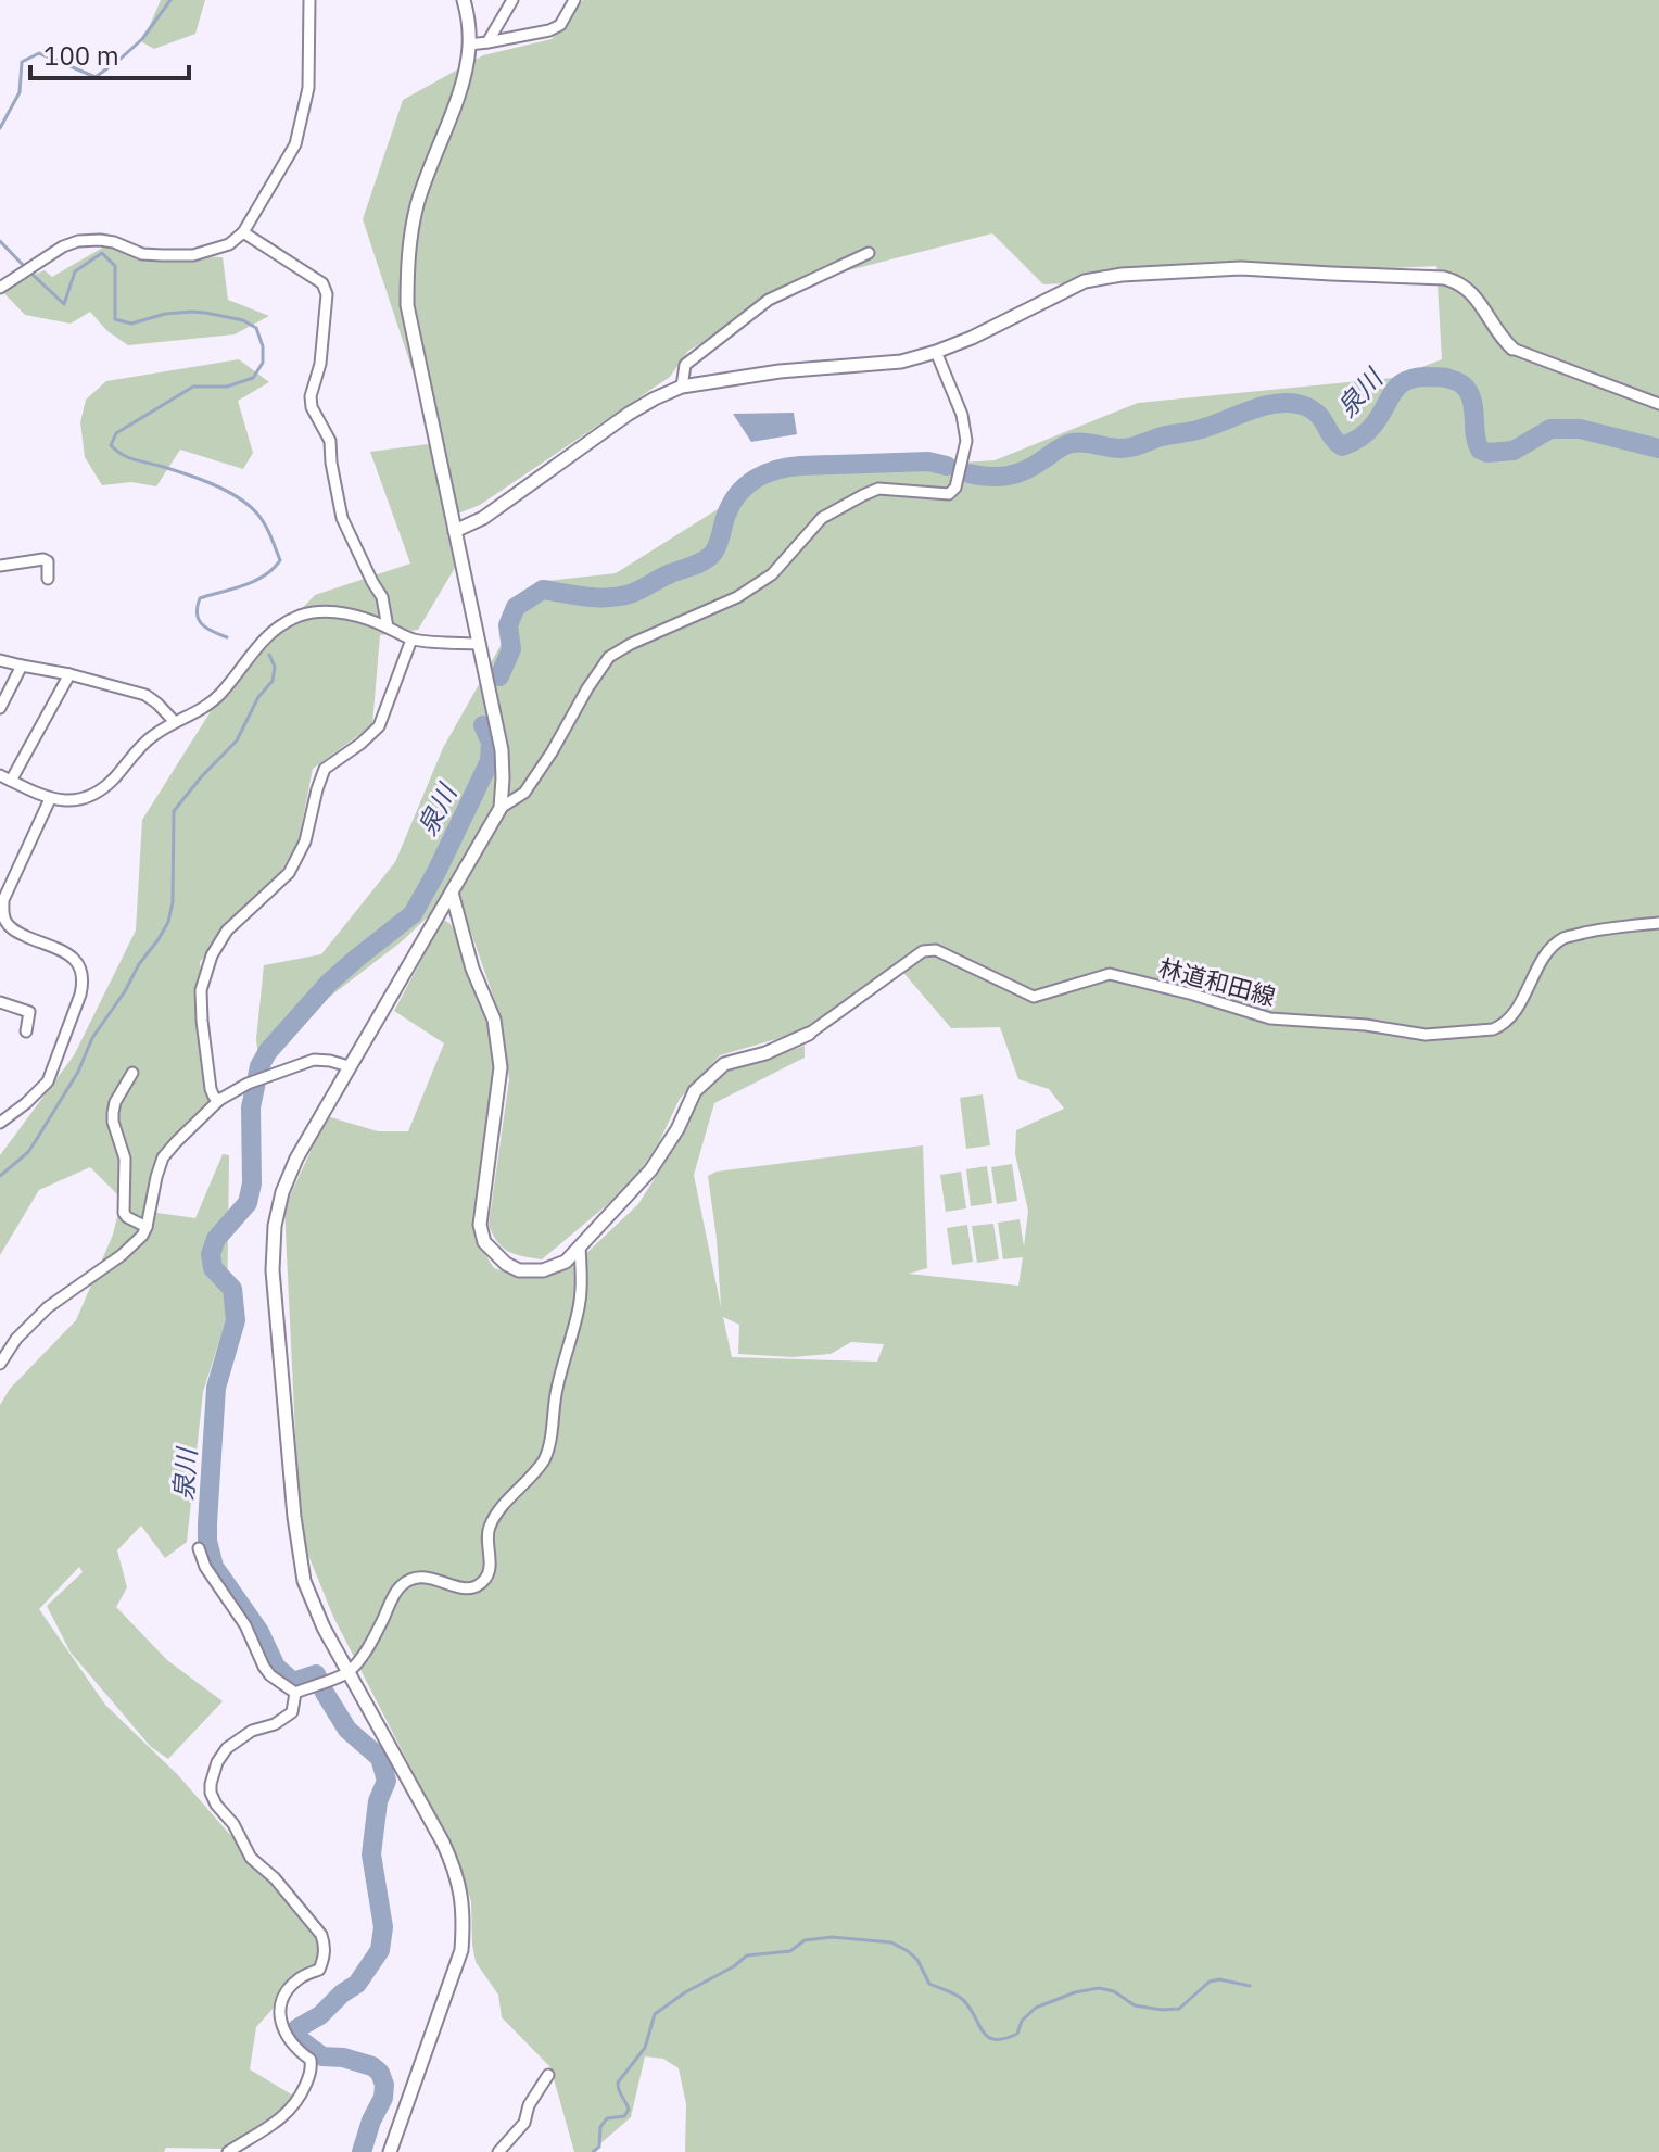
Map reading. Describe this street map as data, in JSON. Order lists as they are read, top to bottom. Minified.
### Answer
{"streets":{"street":["林道和田線"]},"water":["泉川"],"scale_bar":"100 m"}
